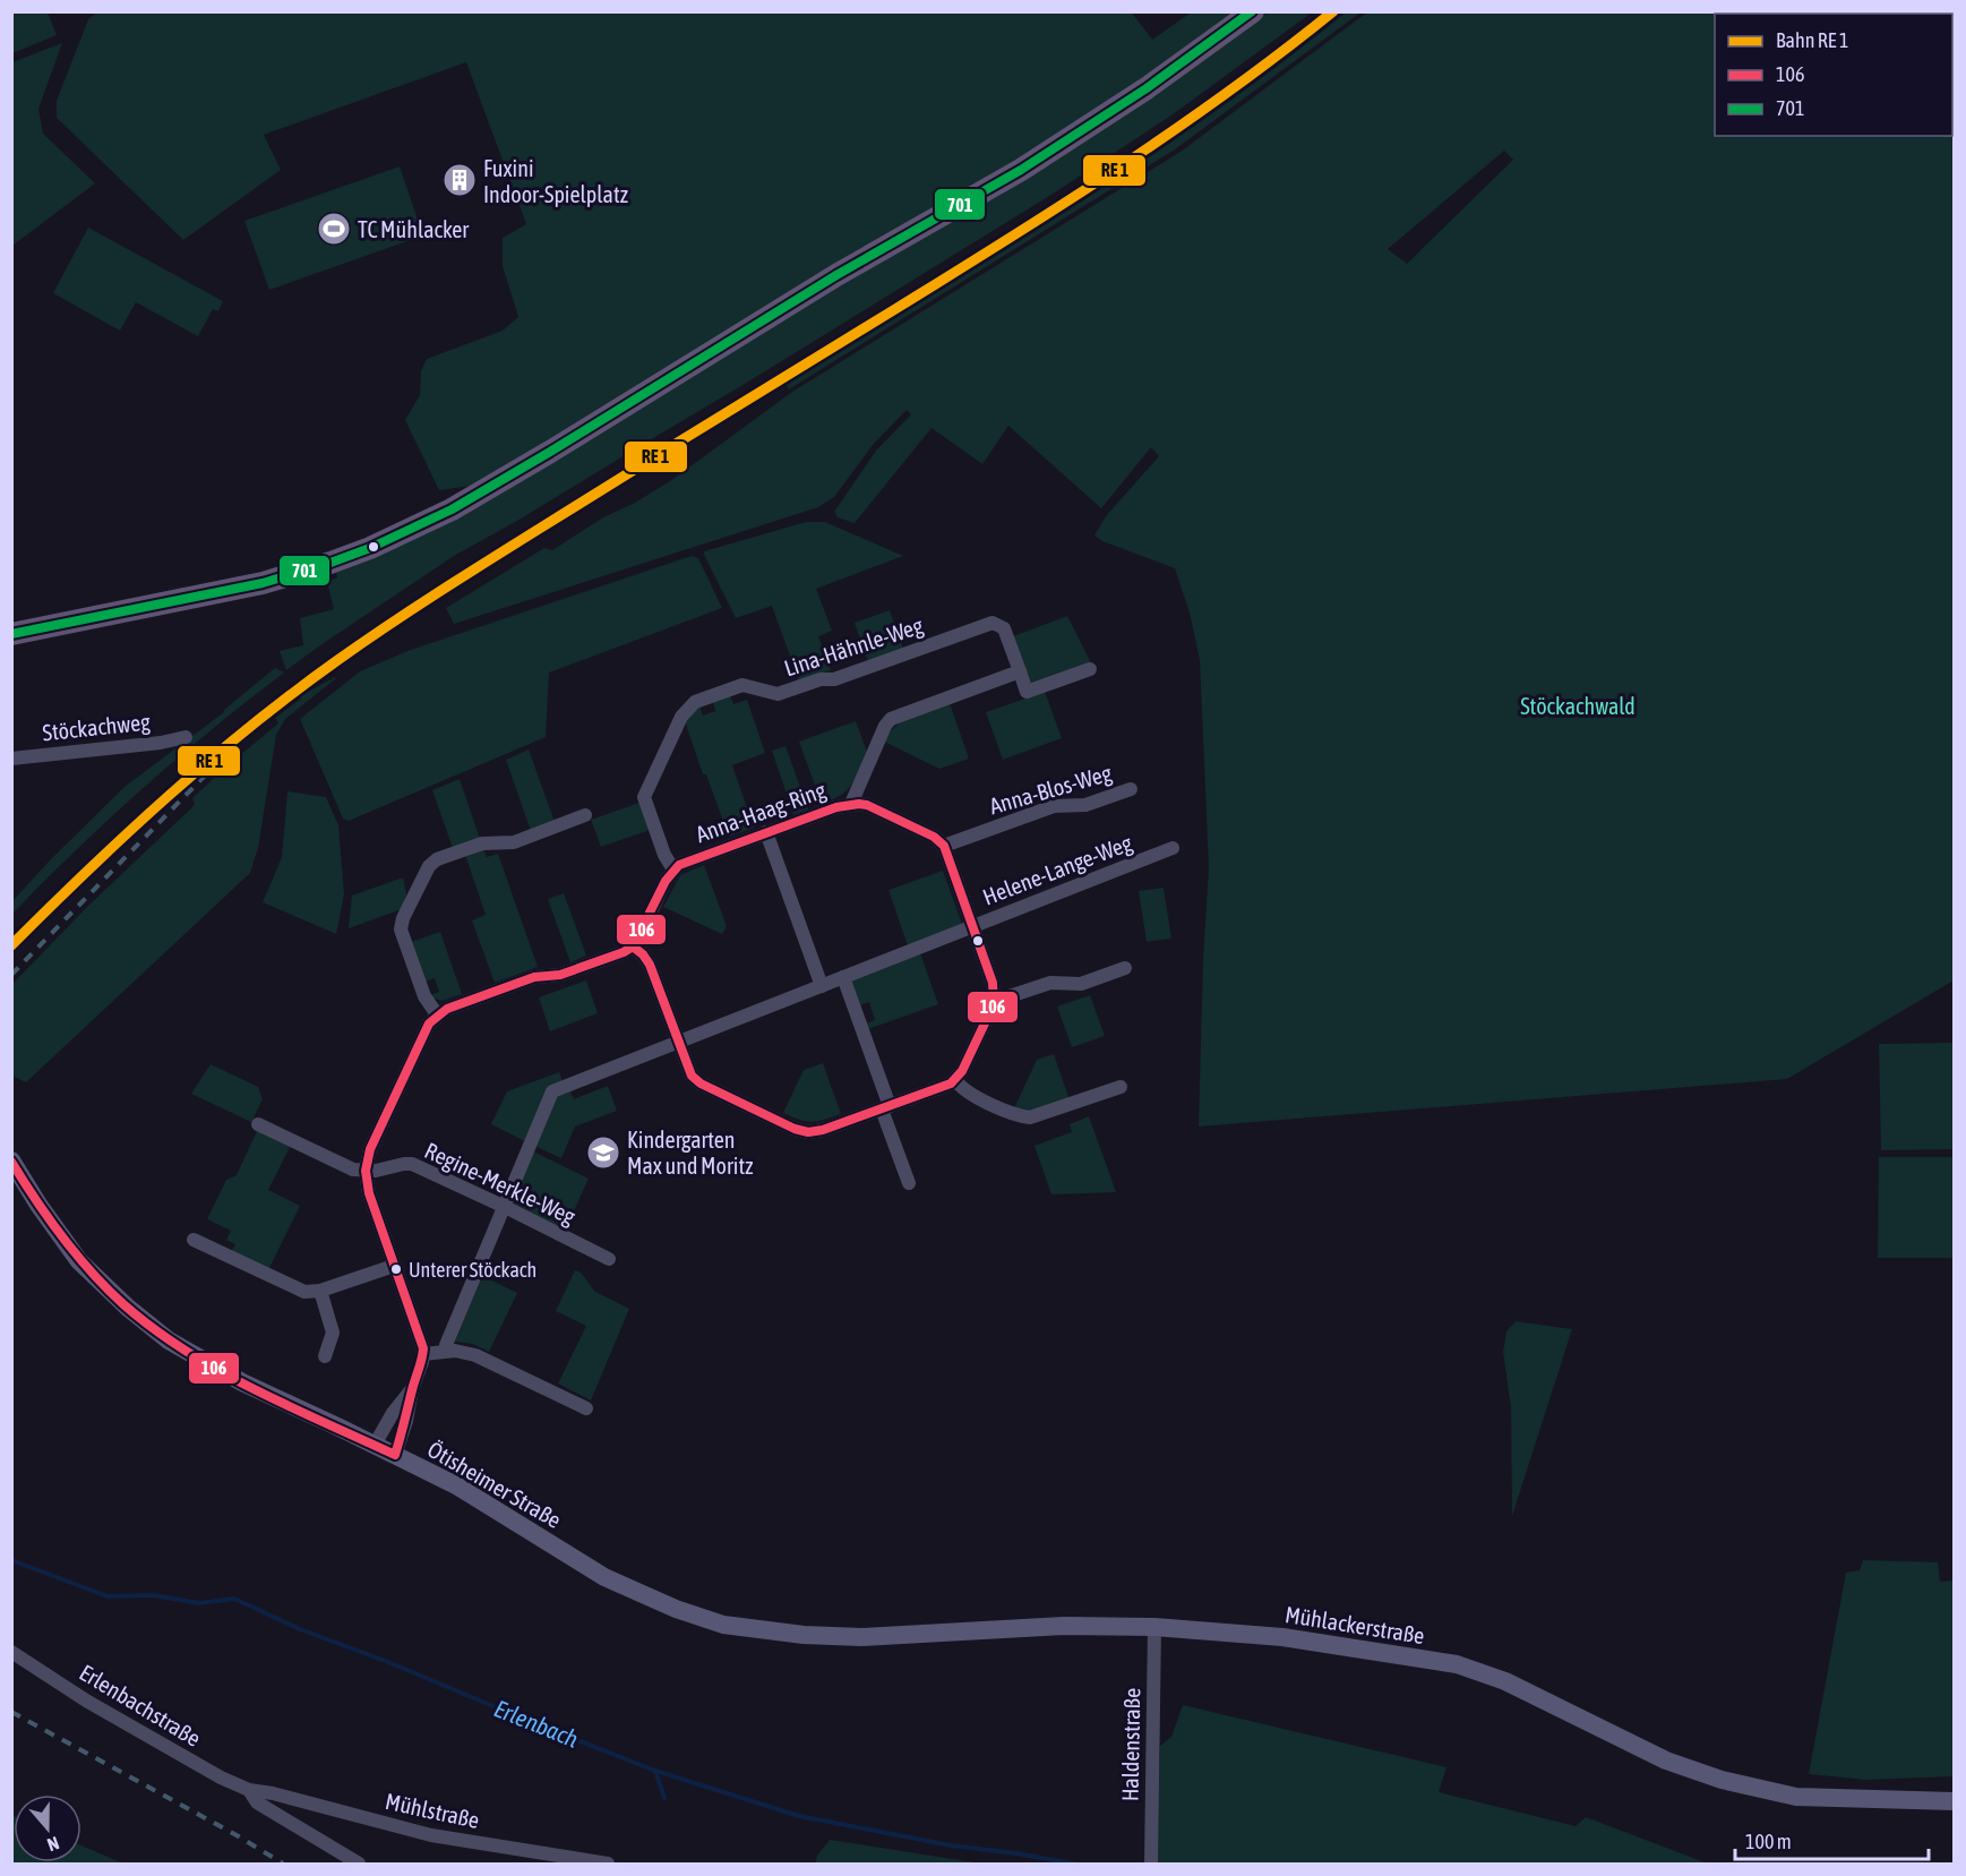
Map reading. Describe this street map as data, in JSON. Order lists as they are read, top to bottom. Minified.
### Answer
{"streets":{"main road":["Ötisheimer Straße","Mühlackerstraße"],"street":["Lina-Hähnle-Weg","Stöckachweg","Anna-Blos-Weg","Anna-Haag-Ring","Helene-Lange-Weg","Regine-Merkle-Weg","Erlenbachstraße","Haldenstraße","Mühlstraße"]},"crossings":[["Lina-Hähnle-Weg","Anna-Haag-Ring"],["Anna-Blos-Weg","Anna-Haag-Ring"],["Helene-Lange-Weg","Regine-Merkle-Weg"],["Ötisheimer Straße","Mühlackerstraße"],["Mühlackerstraße","Haldenstraße"],["Erlenbachstraße","Mühlstraße"]],"water":["Erlenbach"],"parks":["Stöckachwald"],"places":{"building":["Fuxini Indoor-Spielplatz"],"sports":["TC Mühlacker"],"school or university":["Kindergarten Max und Moritz"],"other":["Unterer Stöckach"]},"lines":["transit line 701","transit line 106"],"legend":["Bahn RE 1","106","701"],"scale_bar":"100 m","north":"bottom"}
